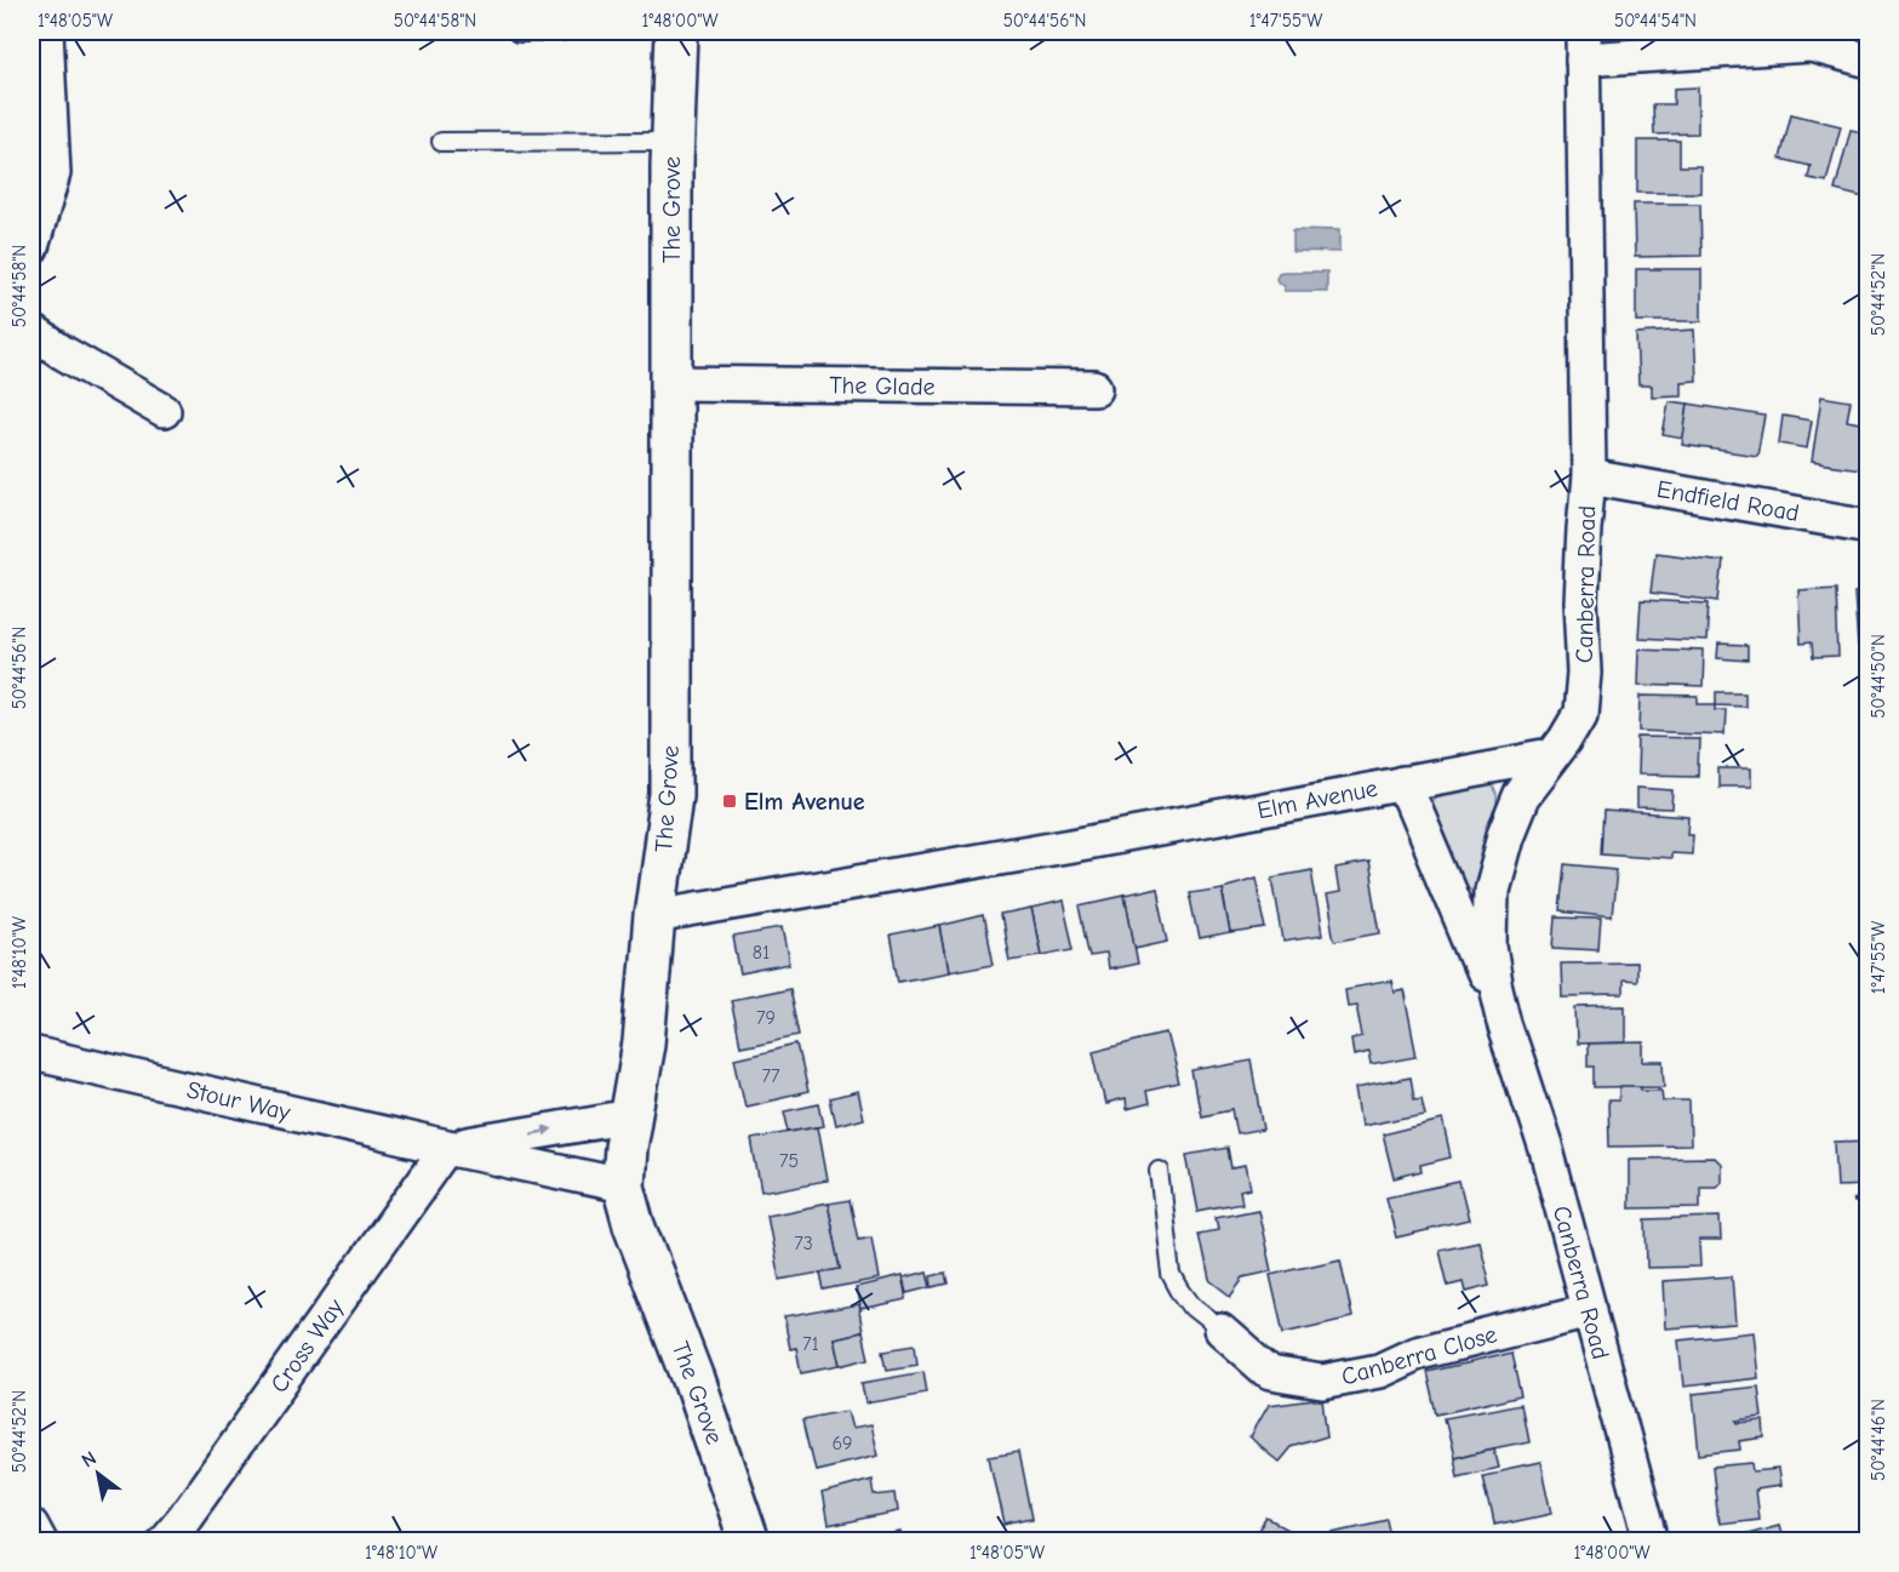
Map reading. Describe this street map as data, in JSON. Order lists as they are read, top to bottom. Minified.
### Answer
{"streets":{"street":["The Grove","The Glade","Endfield Road","Canberra Road","Elm Avenue","Stour Way","Cross Way","Canberra Close"]},"crossings":[["The Grove","The Glade"],["The Grove","Elm Avenue"],["The Grove","Stour Way"],["Endfield Road","Canberra Road"],["Canberra Road","Elm Avenue"],["Canberra Road","Canberra Close"],["Stour Way","Cross Way"]],"places":{"transit":["Elm Avenue"]},"house_numbers":["81","79","77","75","73","71","69"],"north":"top left","coordinates":["1°48'05\"W","50°44'58\"N","1°48'00\"W","50°44'56\"N","1°47'55\"W","50°44'54\"N","50°44'52\"N","50°44'50\"N","1°48'10\"W","50°44'46\"N"]}
